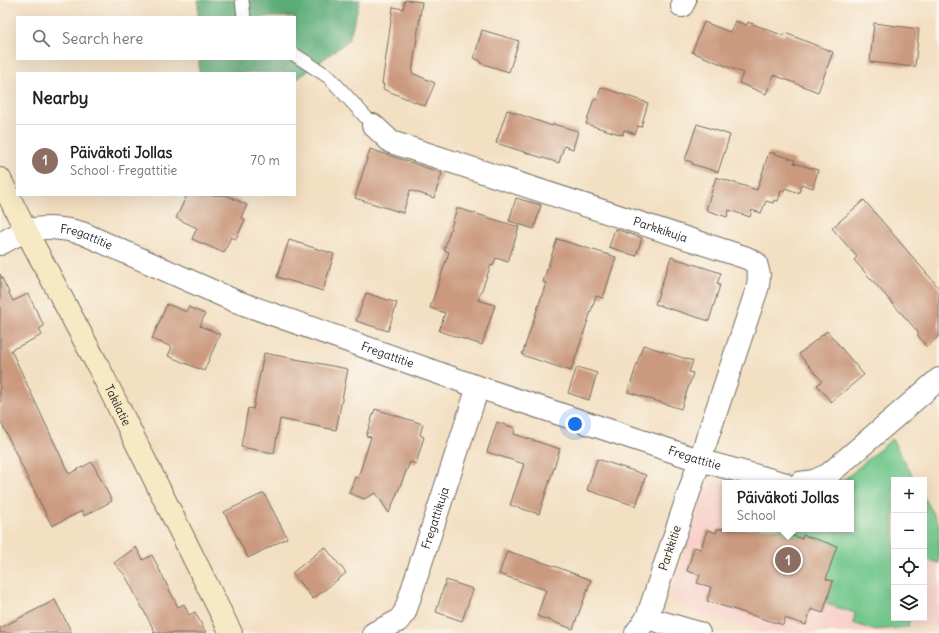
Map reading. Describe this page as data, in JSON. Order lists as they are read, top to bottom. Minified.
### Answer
{"streets":{"street":["Parkkikuja","Fregattitie","Takilatie","Fregattikuja","Parkkitie"]},"crossings":[["Parkkikuja","Fregattitie"],["Parkkikuja","Parkkitie"],["Fregattitie","Takilatie"],["Fregattitie","Fregattikuja"],["Fregattitie","Parkkitie"]],"page":{"search":"Search here","heading":"Nearby","list":[{"mark":"1","name":"Päiväkoti Jollas","note":"School · Fregattitie","value":"70 m"}],"map_buttons":["+","−"],"popup":["Päiväkoti Jollas","School"],"pins":"1"}}
